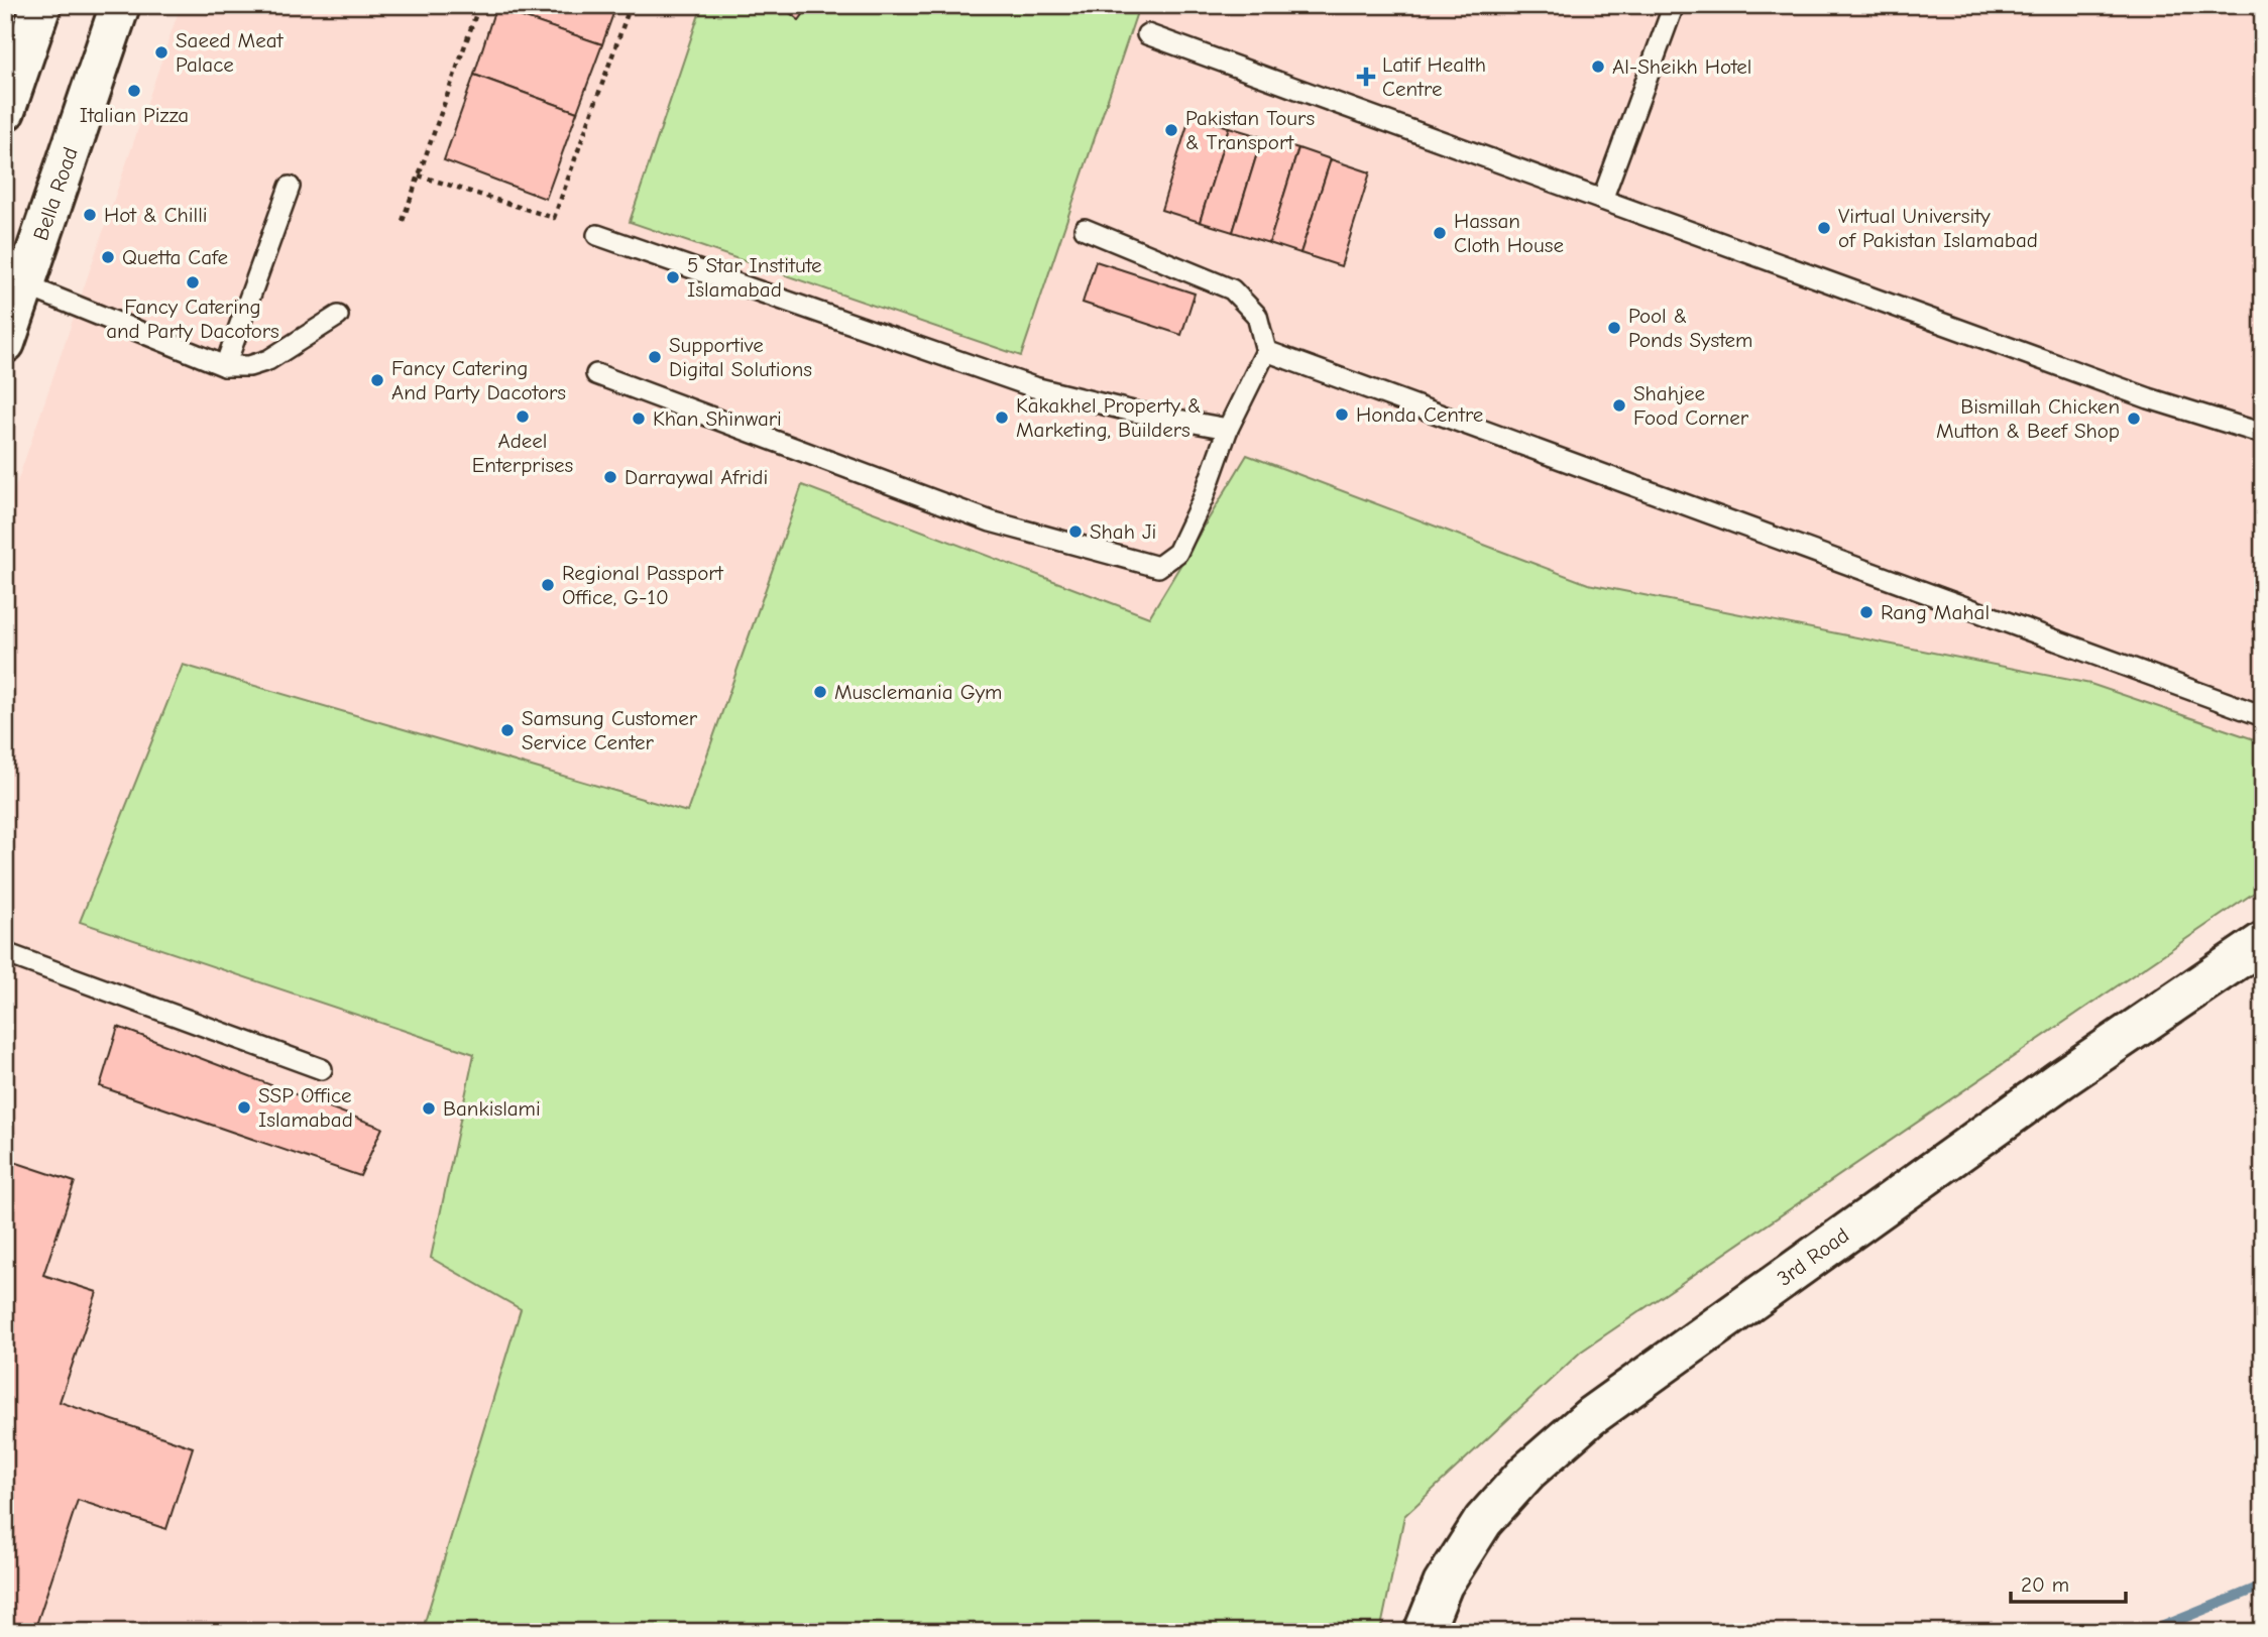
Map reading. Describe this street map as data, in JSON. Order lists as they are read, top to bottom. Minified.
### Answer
{"streets":{"street":["Bella Road","3rd Road"]},"places":{"other":["Saeed Meat Palace","Al-Sheikh Hotel","Italian Pizza","Pakistan Tours & Transport","Hot & Chilli","Virtual University of Pakistan Islamabad","Hassan Cloth House","Quetta Cafe","5 Star Institute Islamabad","Fancy Catering and Party Dacotors","Pool & Ponds System","Supportive Digital Solutions","Fancy Catering And Party Dacotors","Shahjee Food Corner","Honda Centre","Adeel Enterprises","Kakakhel Property & Marketing, Builders","Khan Shinwari","Bismillah Chicken Mutton & Beef Shop","Darraywal Afridi","Shah Ji","Regional Passport Office, G-10","Rang Mahal","Musclemania Gym","Samsung Customer Service Center","SSP Office Islamabad","Bankislami"],"health":["Latif Health Centre"]},"scale_bar":"20 m"}
